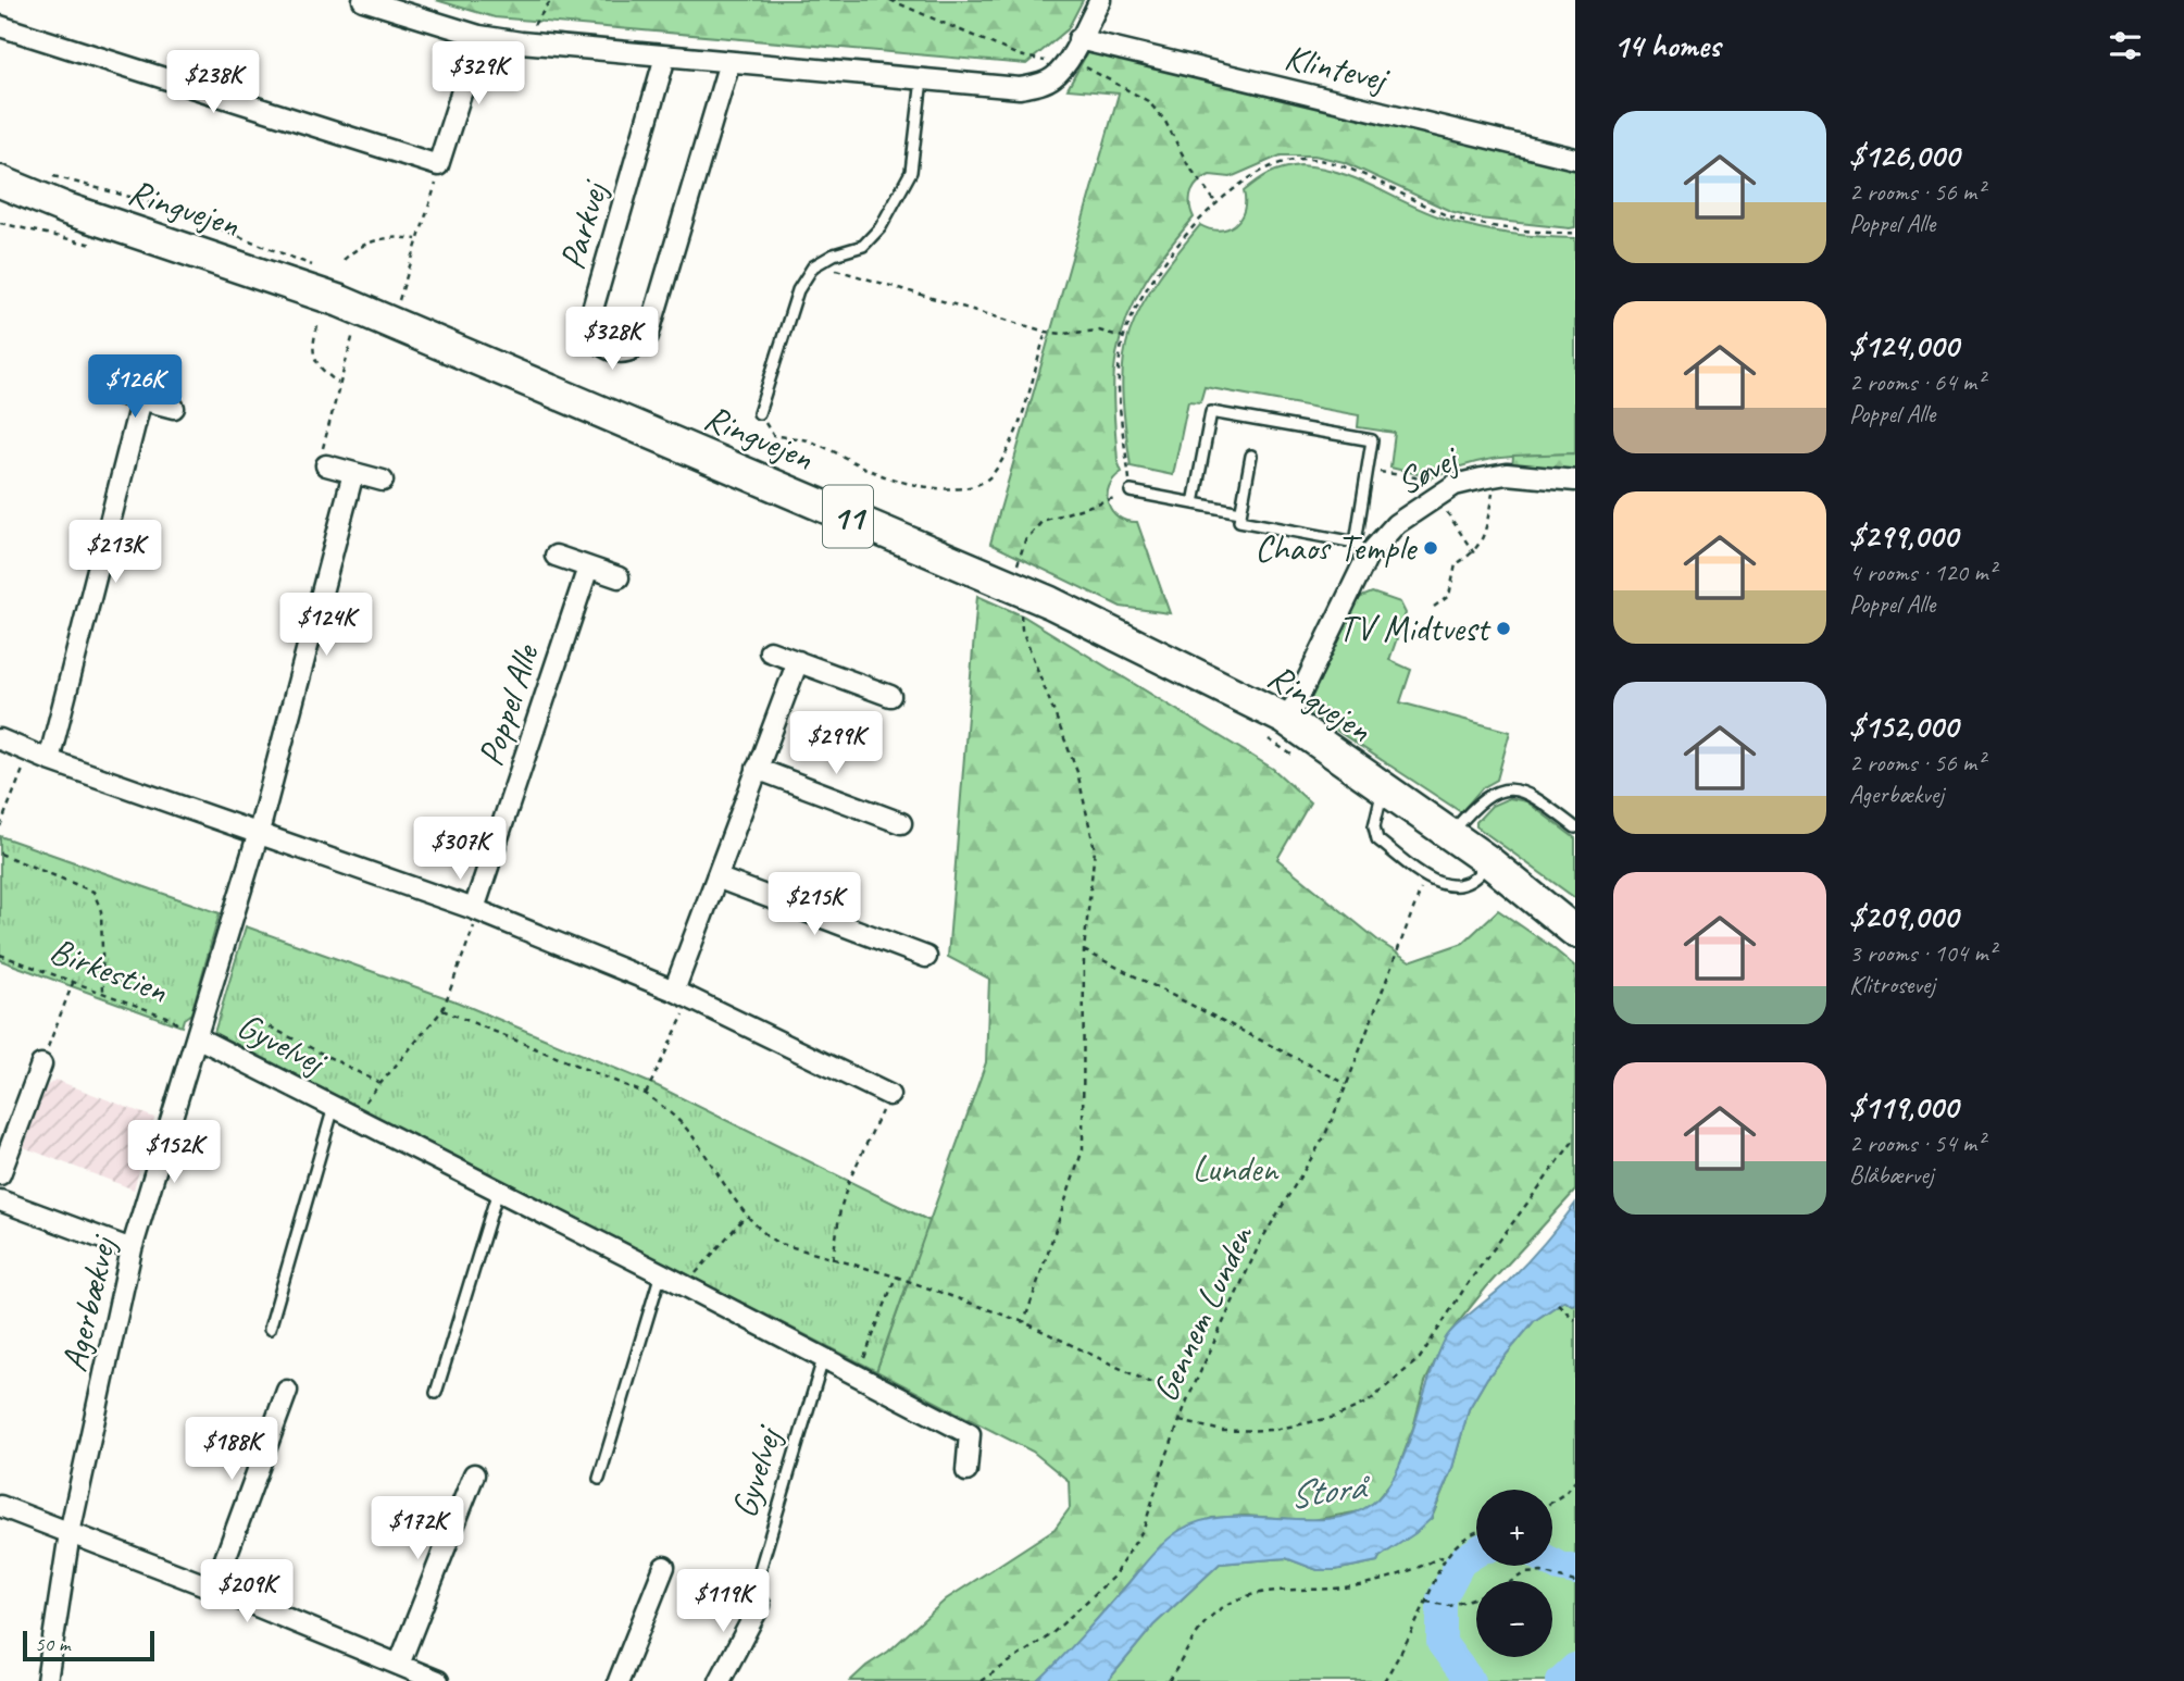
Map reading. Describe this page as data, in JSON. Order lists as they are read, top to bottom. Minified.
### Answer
{"streets":{"main road":["Ringvejen","11"],"street":["Klintevej","Parkvej","Søvej","Poppel Alle","Gyvelvej","Agerbækvej"],"path":["Birkestien","Gennem Lunden"]},"crossings":[["Ringvejen","Søvej"],["Birkestien","Gyvelvej"],["Birkestien","Agerbækvej"],["Gyvelvej","Agerbækvej"]],"water":["Storå"],"parks":["Lunden"],"places":["Chaos Temple","TV Midtvest"],"scale_bar":"50 m","page":{"heading":"14 homes","price":["$329K","$238K","$328K","$126K","$213K","$124K","$299K","$307K","$215K","$152K","$188K","$172K","$209K","$119K"],"list":[{"name":"$126,000","note":"2 rooms · 56 m² · Poppel Alle"},{"name":"$124,000","note":"2 rooms · 64 m² · Poppel Alle"},{"name":"$299,000","note":"4 rooms · 120 m² · Poppel Alle"},{"name":"$152,000","note":"2 rooms · 56 m² · Agerbækvej"},{"name":"$209,000","note":"3 rooms · 104 m² · Klitrosevej"},{"name":"$119,000","note":"2 rooms · 54 m² · Blåbærvej"}],"map_buttons":["+","−"],"scale":"50 m"}}
